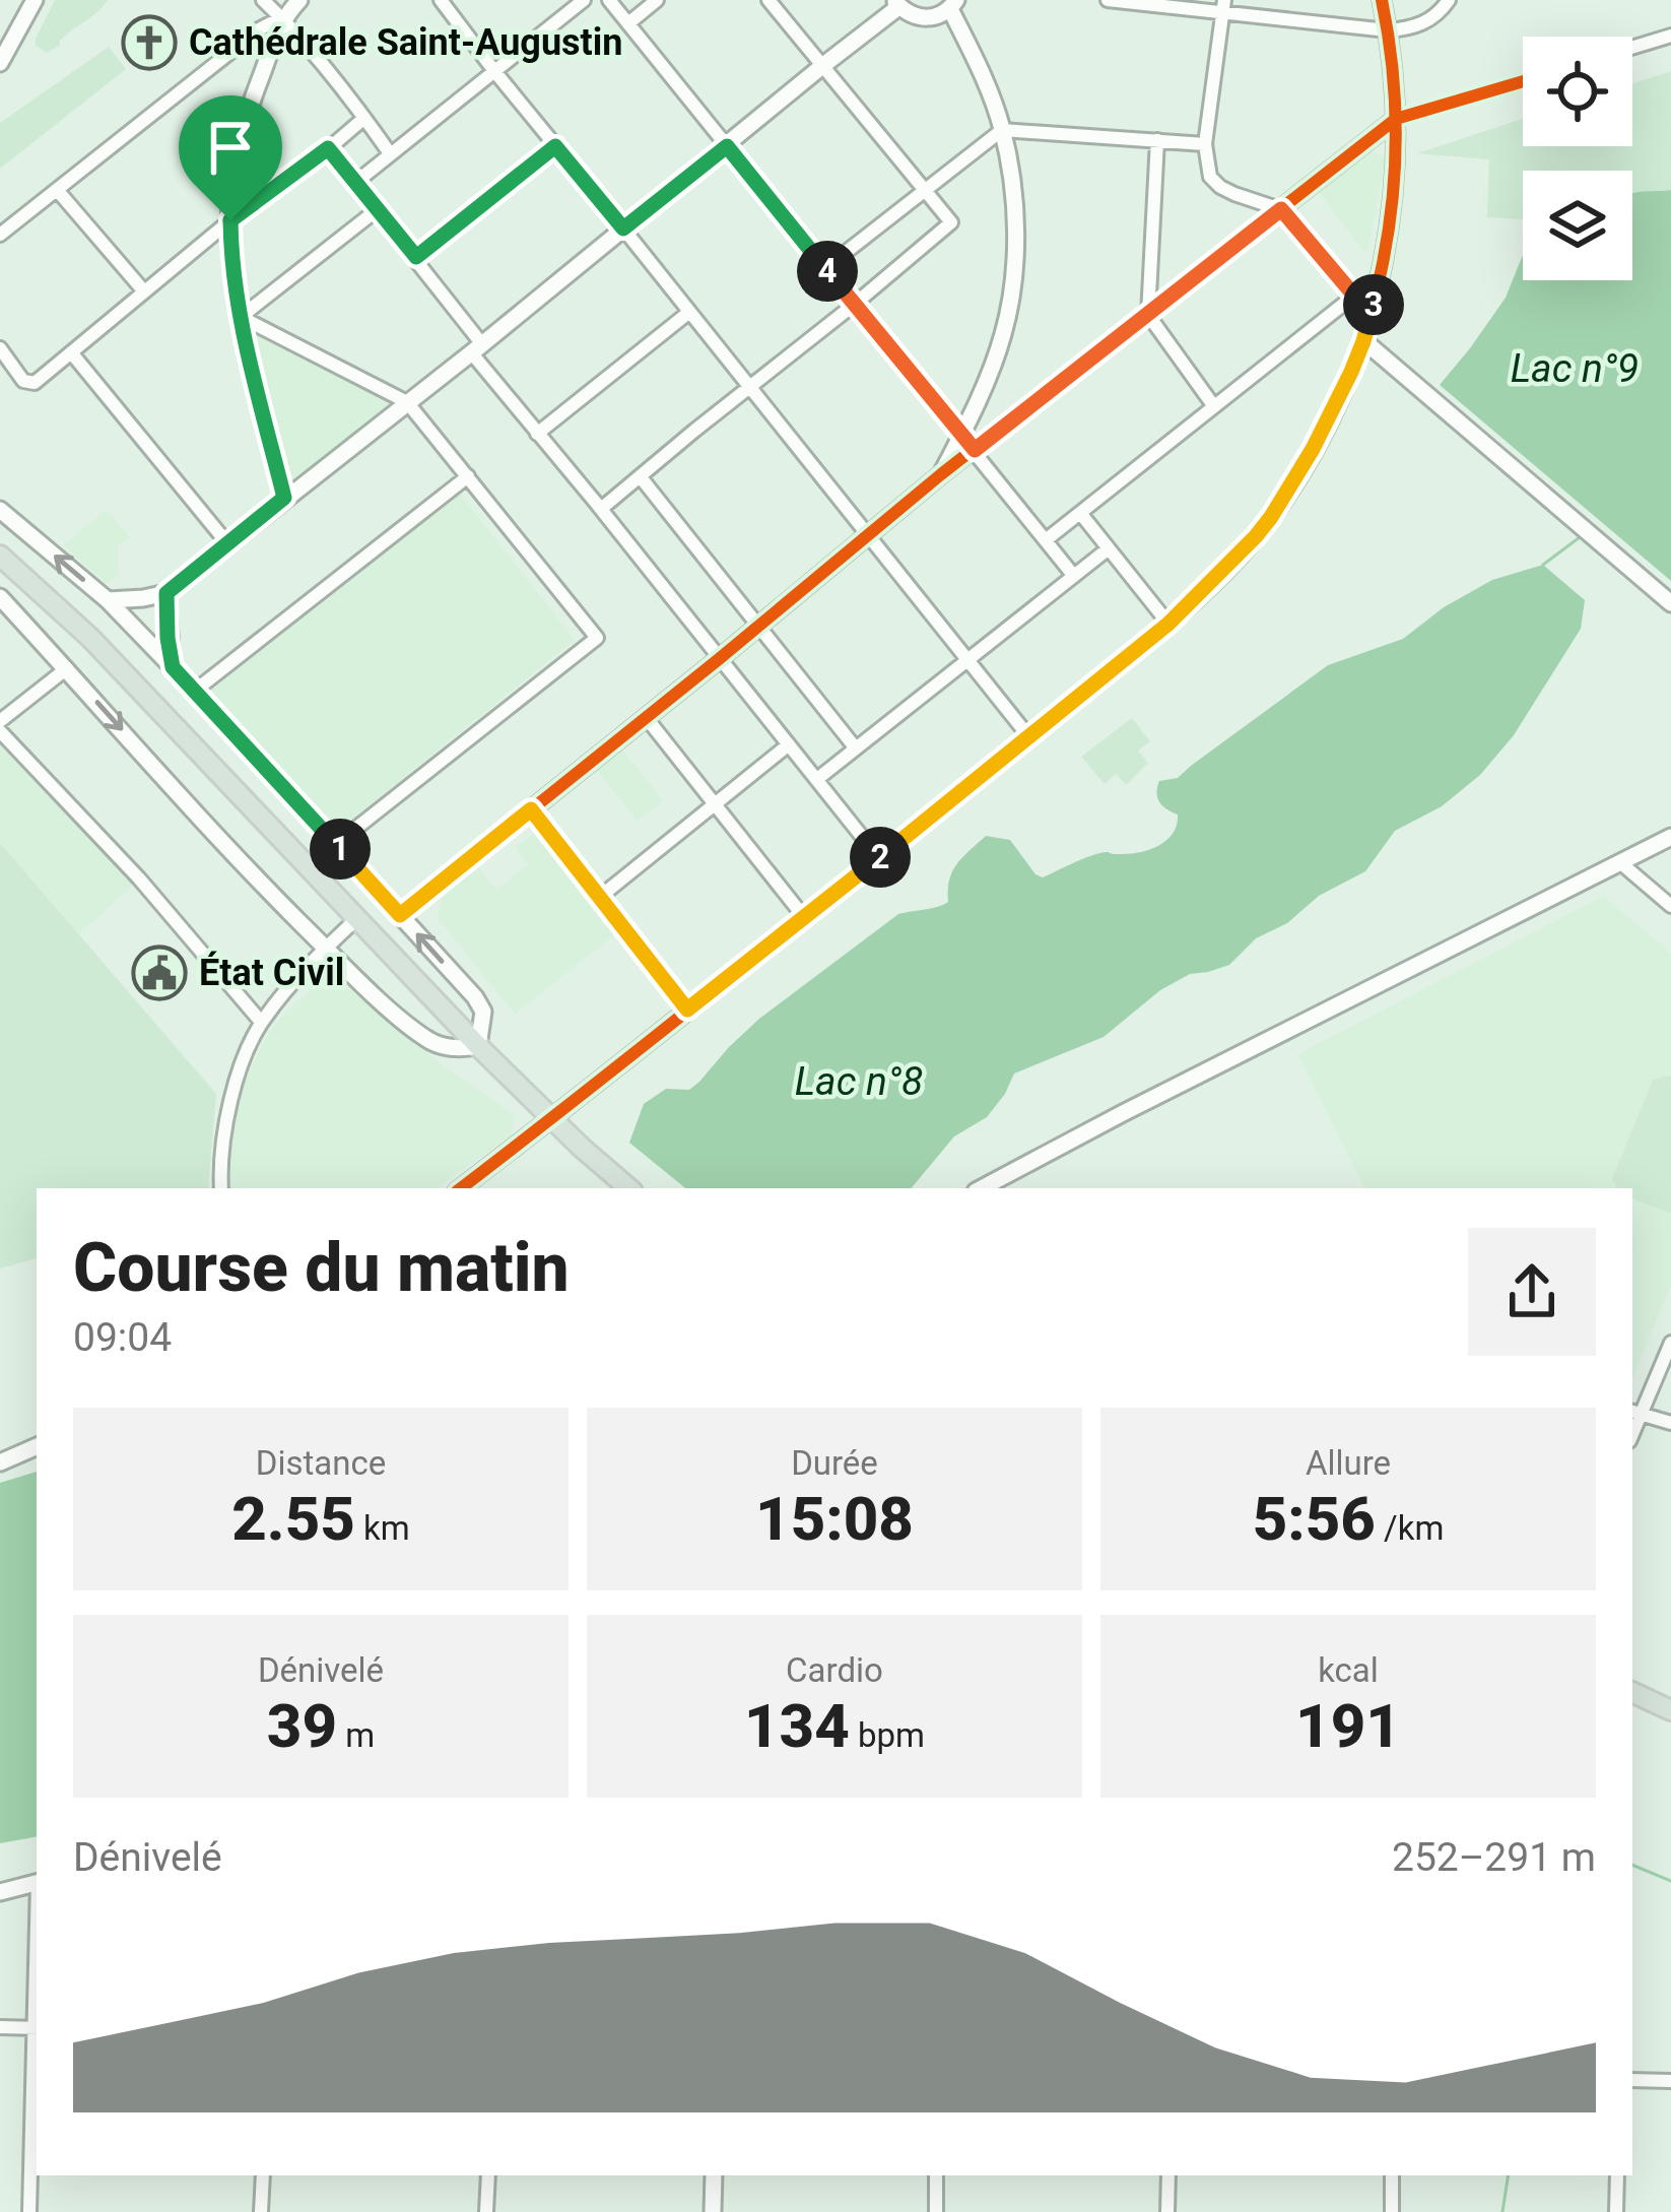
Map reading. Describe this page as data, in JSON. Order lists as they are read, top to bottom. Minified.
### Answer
{"water":["Lac n°9","Lac n°8"],"places":{"church":["Cathédrale Saint-Augustin"],"public building":["État Civil"]},"page":{"pins":["4","3","1","2"],"heading":["Course du matin","09:04"],"stats":[["Distance","2.55 km"],["Durée","15:08"],["Allure","5:56 /km"],["Dénivelé","39 m"],["Cardio","134 bpm"],["kcal","191"]],"chart":["Dénivelé","252–291 m"]}}
